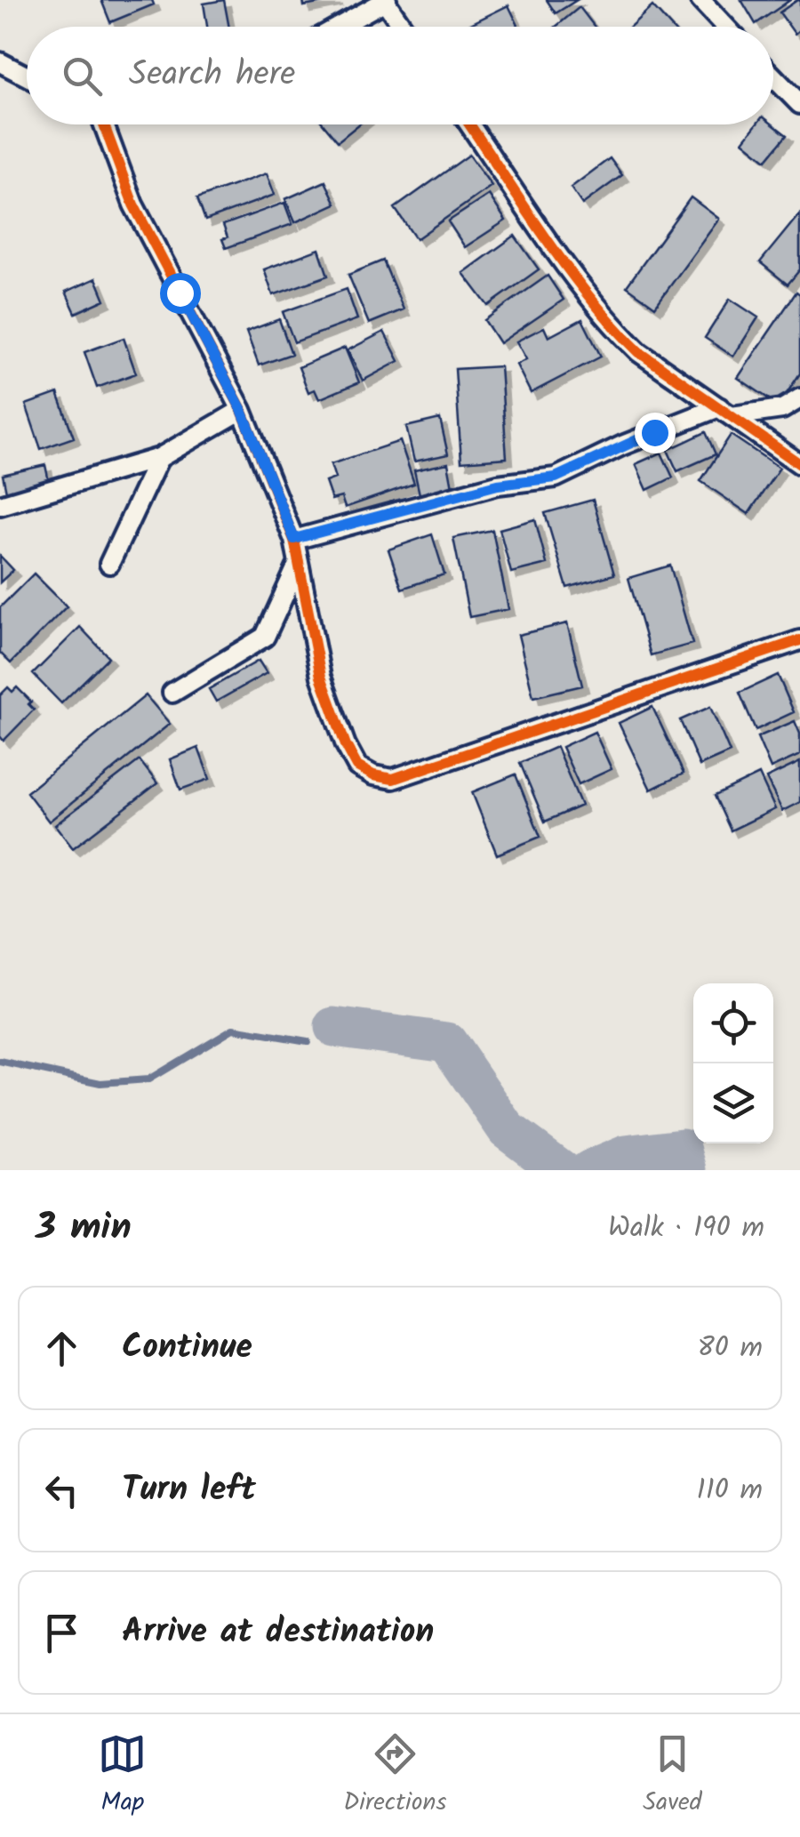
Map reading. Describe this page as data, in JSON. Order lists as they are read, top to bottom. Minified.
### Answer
{"page":{"search":"Search here","heading":["3 min","Walk · 190 m"],"list":[["Continue","80 m"],["Turn left","110 m"],"Arrive at destination"],"nav":["Map","Directions","Saved"]}}
